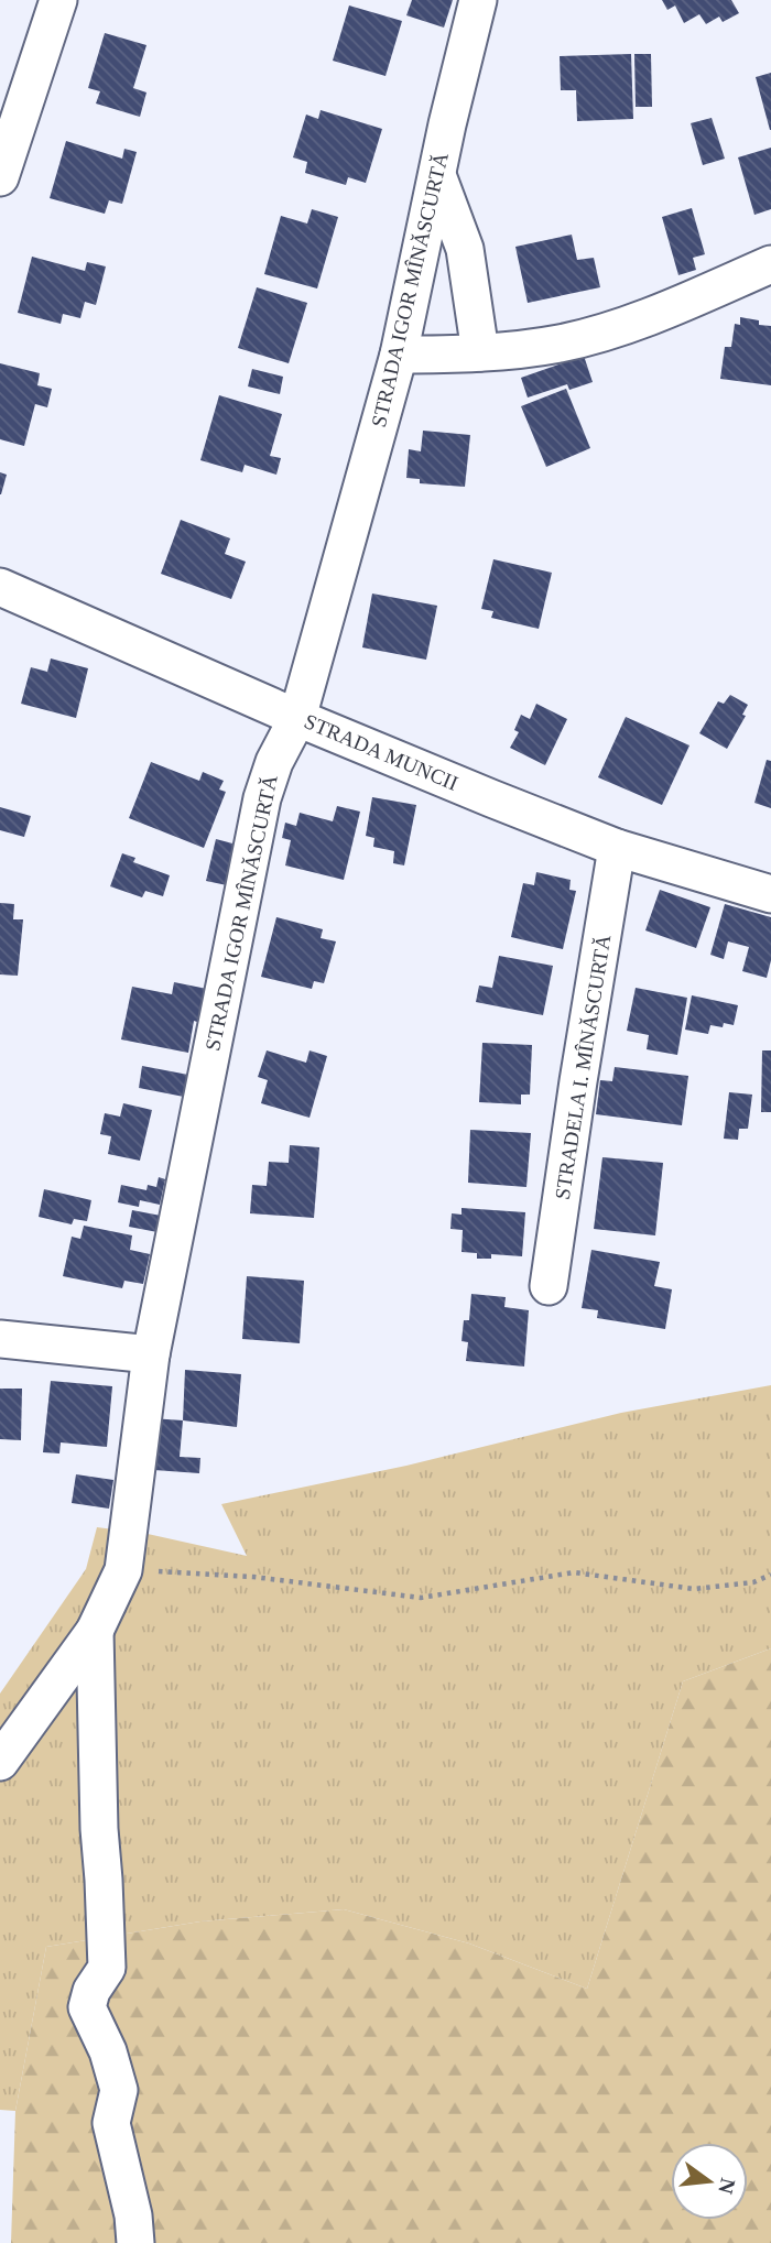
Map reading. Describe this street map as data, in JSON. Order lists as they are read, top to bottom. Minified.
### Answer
{"streets":{"street":["STRADA IGOR MÎNĂSCURTĂ","STRADA MUNCII","STRADELA I. MÎNĂSCURTĂ"]},"crossings":[["STRADA IGOR MÎNĂSCURTĂ","STRADA MUNCII"],["STRADA MUNCII","STRADELA I. MÎNĂSCURTĂ"]],"north":"right"}
